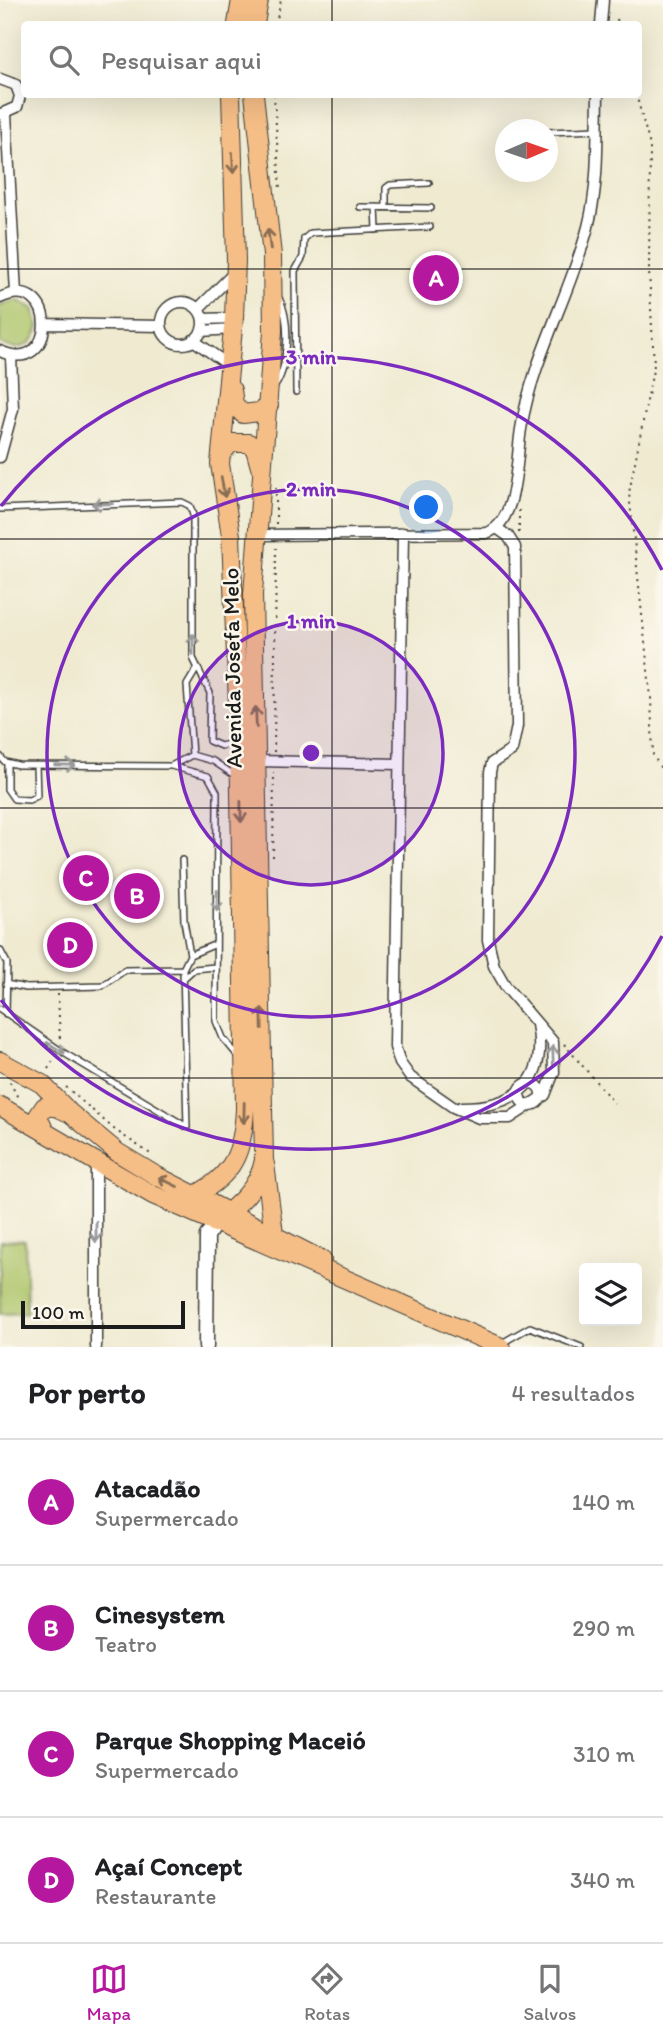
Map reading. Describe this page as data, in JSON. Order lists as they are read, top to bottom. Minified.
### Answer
{"streets":{"main road":["Avenida Josefa Melo"]},"scale_bar":"100 m","north":"right","page":{"search":"Pesquisar aqui","pins":["A","C","B","D"],"scale":"100 m","heading":["Por perto","4 resultados"],"list":[{"mark":"A","name":"Atacadão","note":"Supermercado","value":"140 m"},{"mark":"B","name":"Cinesystem","note":"Teatro","value":"290 m"},{"mark":"C","name":"Parque Shopping Maceió","note":"Supermercado","value":"310 m"},{"mark":"D","name":"Açaí Concept","note":"Restaurante","value":"340 m"}],"nav":["Mapa","Rotas","Salvos"]},"rings":["3 min","2 min","1 min"]}
